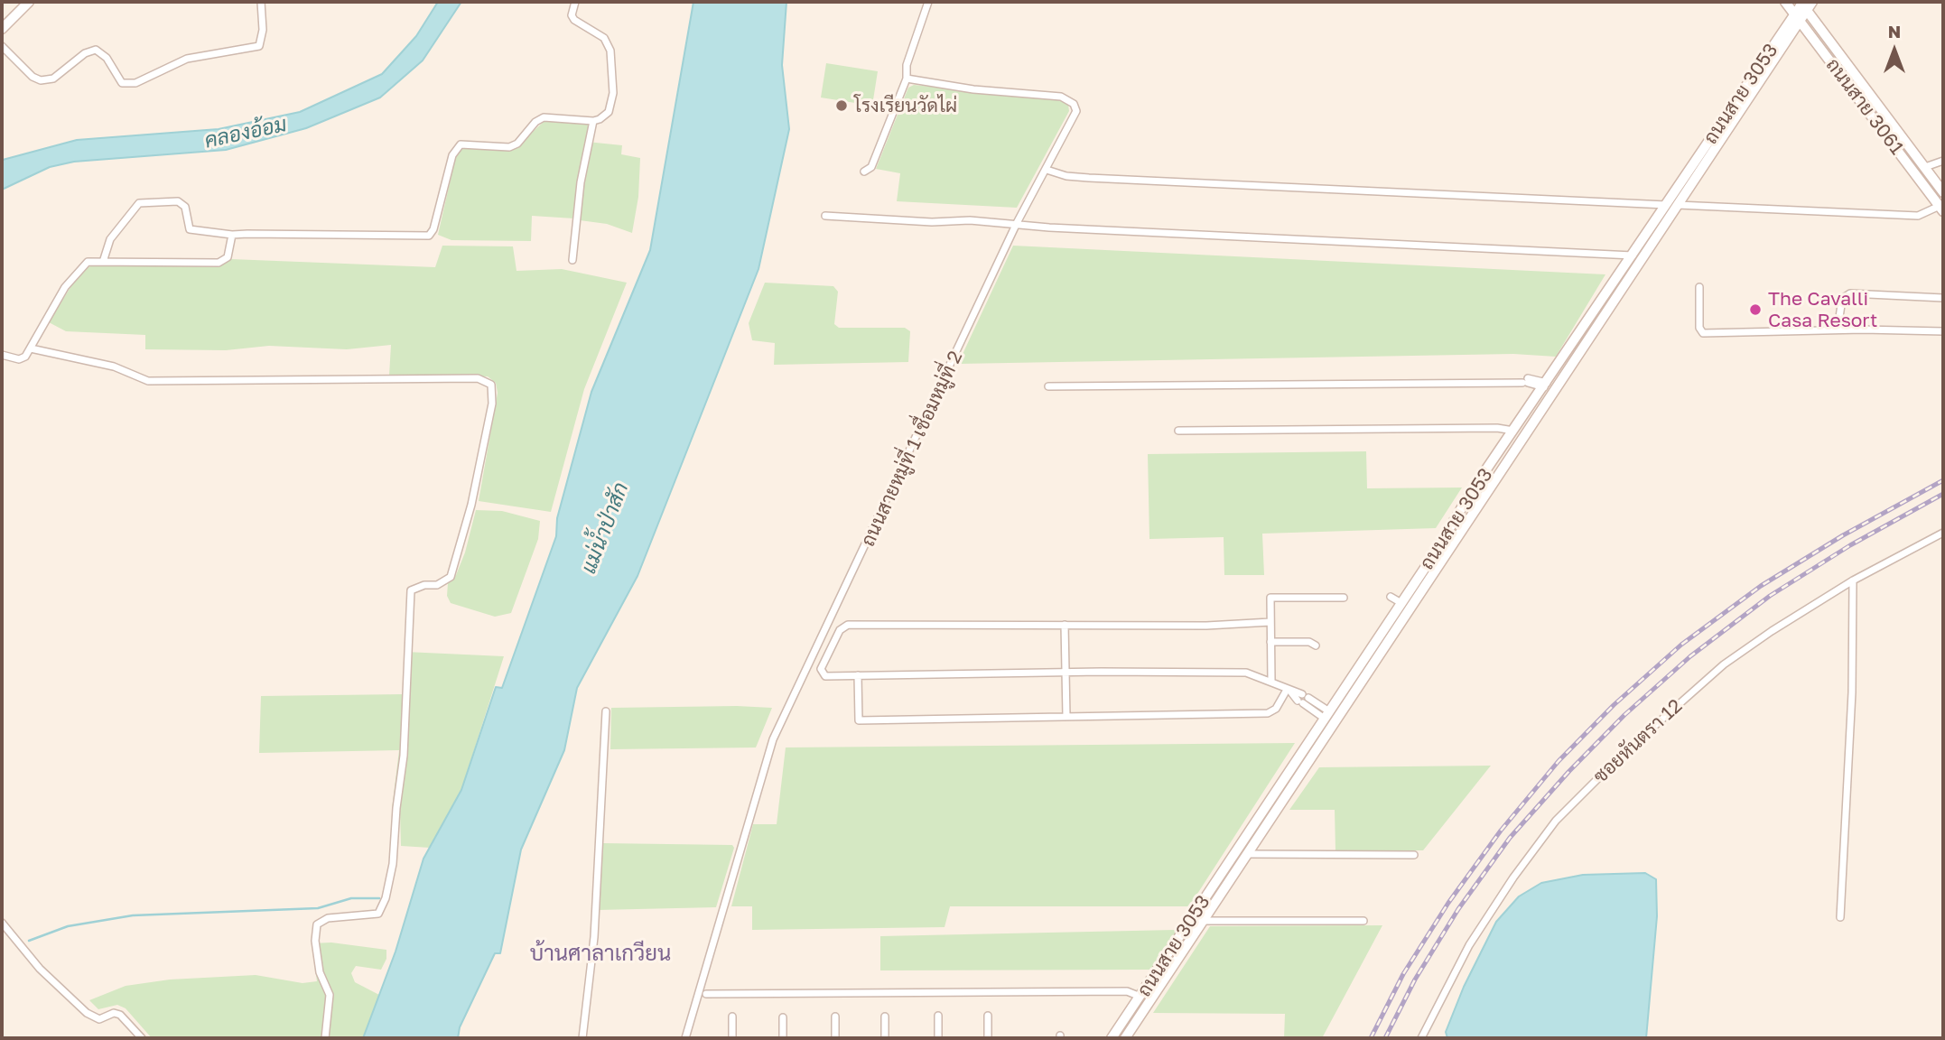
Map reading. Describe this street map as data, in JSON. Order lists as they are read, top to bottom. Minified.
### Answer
{"streets":{"main road":["ถนนสาย 3053","ถนนสาย 3061"],"street":["ถนนสายหมู่ที่ 1 เชื่อมหมู่ที่ 2","ซอยหันตรา 12"]},"crossings":[["ถนนสาย 3053","ถนนสาย 3061"]],"districts":["บ้านศาลาเกวียน"],"water":["คลองอ้อม","แม่น้ำป่าสัก"],"places":["โรงเรียนวัดไผ่","The Cavalli Casa Resort"],"north":"top"}
